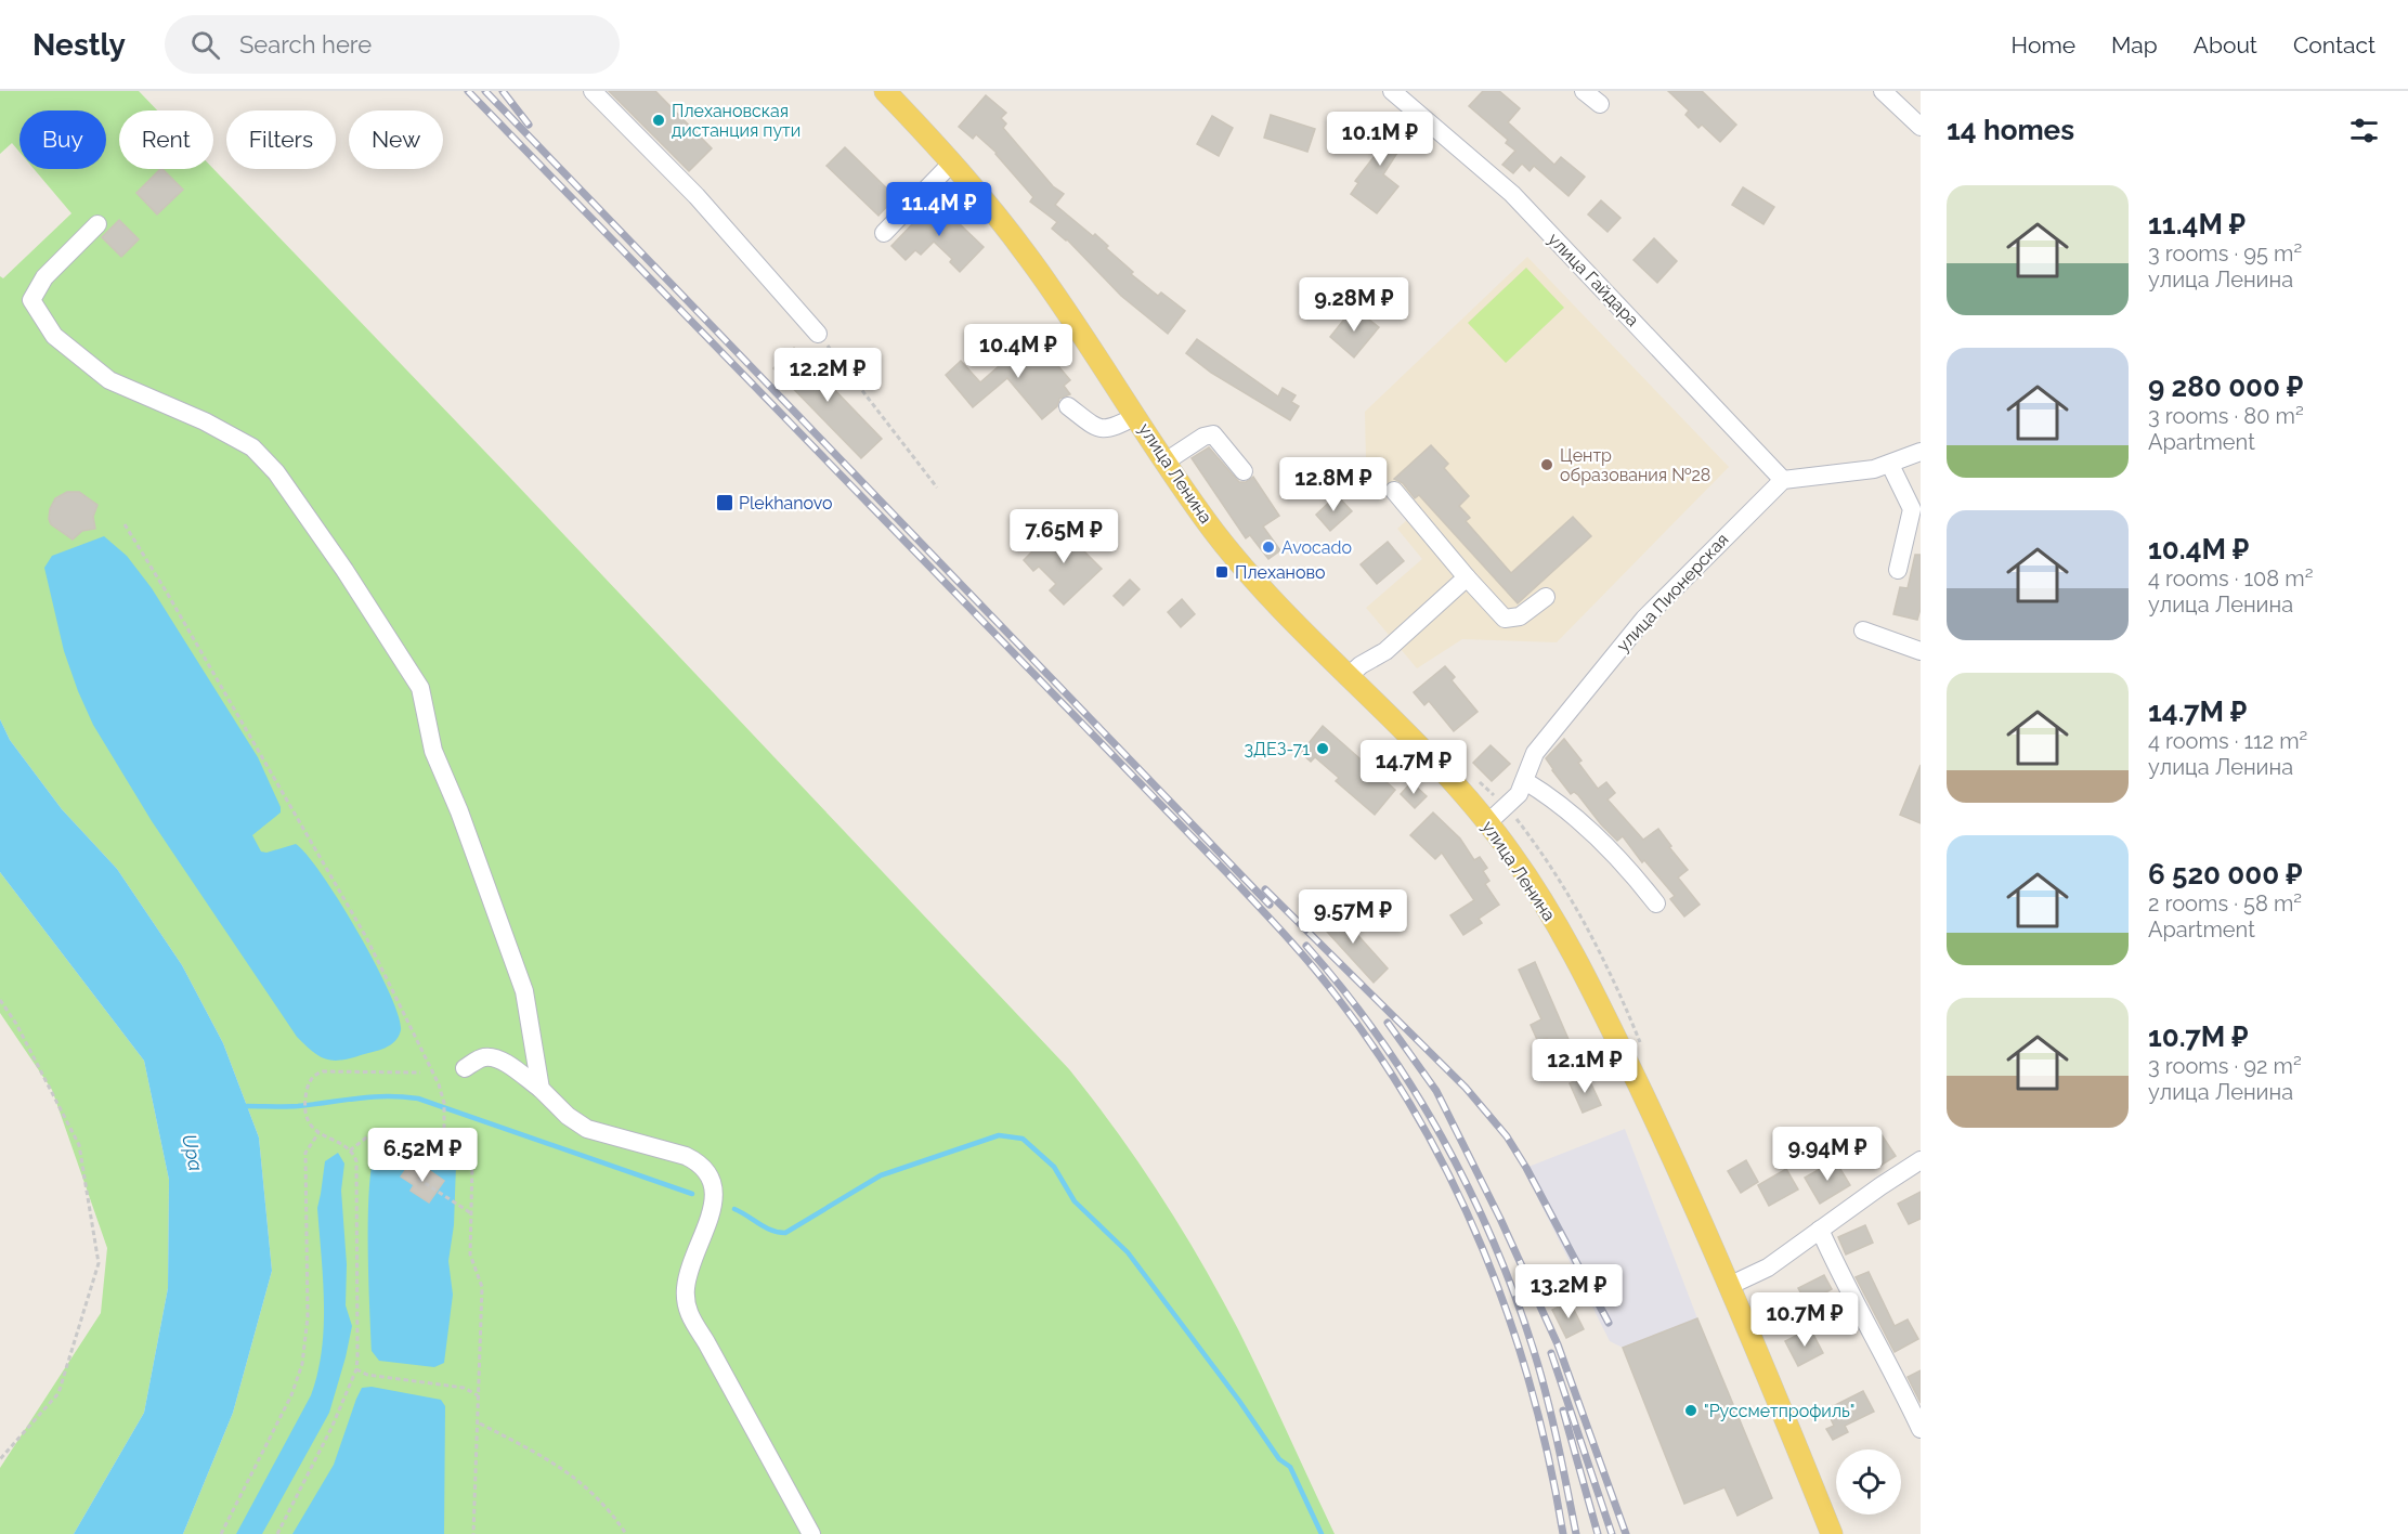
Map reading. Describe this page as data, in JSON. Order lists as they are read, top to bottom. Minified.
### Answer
{"streets":{"main road":["улица Ленина"],"street":["улица Гайдара","улица Пионерская"]},"crossings":[["улица Гайдара","улица Пионерская"],["улица Ленина","улица Пионерская"]],"water":["Upa"],"places":{"other":["Плехановская дистанция пути","Центр образования №28","Avocado","3ДЕЗ-71","\"Руссметпрофиль\""],"transit":["Plekhanovo","Плеханово"]},"page":{"header":"Nestly","search":"Search here","nav":["Home","Map","About","Contact"],"heading":"14 homes","chip":["Buy","Rent","Filters","New"],"price":["10.1M ₽","11.4M ₽","9.28M ₽","10.4M ₽","12.2M ₽","12.8M ₽","7.65M ₽","14.7M ₽","9.57M ₽","12.1M ₽","9.94M ₽","6.52M ₽","13.2M ₽","10.7M ₽"],"list":[{"name":"11.4M ₽","note":"3 rooms · 95 m² · улица Ленина"},{"name":"9 280 000 ₽","note":"3 rooms · 80 m² · Apartment"},{"name":"10.4M ₽","note":"4 rooms · 108 m² · улица Ленина"},{"name":"14.7M ₽","note":"4 rooms · 112 m² · улица Ленина"},{"name":"6 520 000 ₽","note":"2 rooms · 58 m² · Apartment"},{"name":"10.7M ₽","note":"3 rooms · 92 m² · улица Ленина"}]}}
